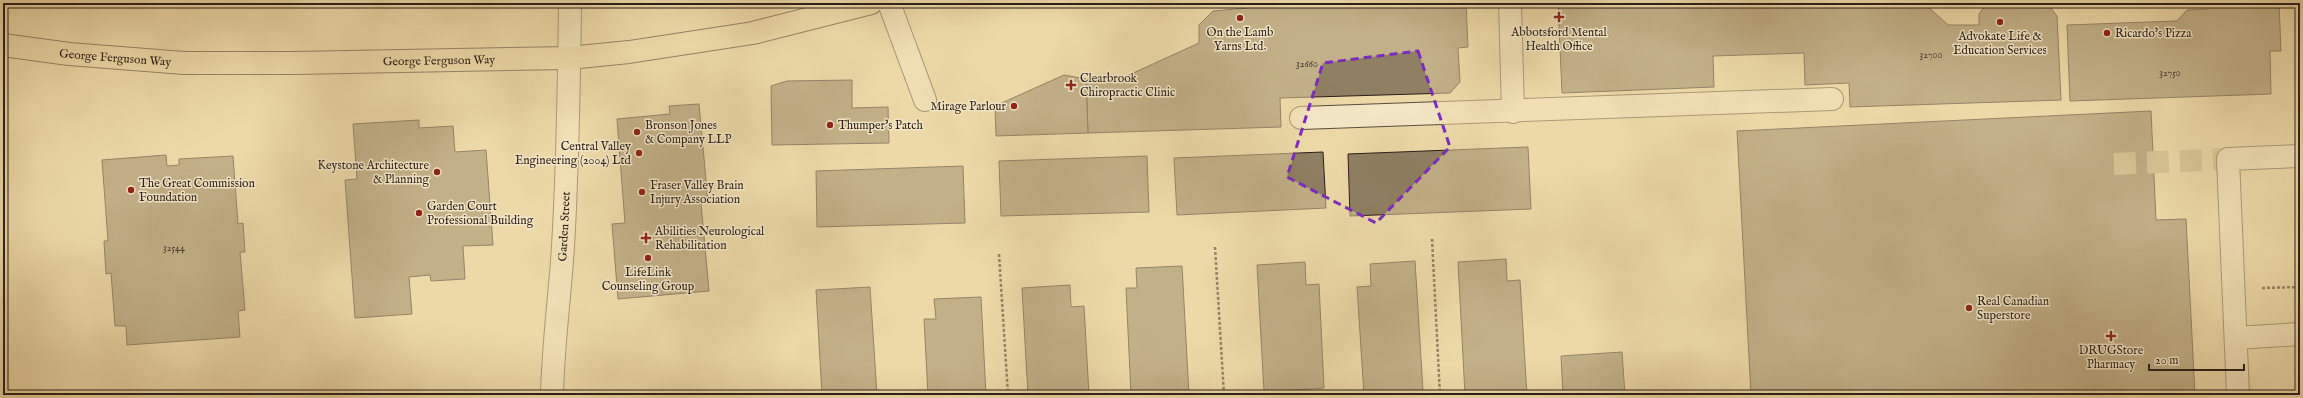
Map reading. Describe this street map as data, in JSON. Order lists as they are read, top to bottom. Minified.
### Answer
{"streets":{"main road":["George Ferguson Way"],"street":["Garden Street"]},"crossings":[["George Ferguson Way","Garden Street"]],"places":{"health":["Abbotsford Mental Health Office","Clearbrook Chiropractic Clinic","Abilities Neurological Rehabilitation","DRUGStore Pharmacy"],"other":["On the Lamb Yarns Ltd.","Advokate Life & Education Services","Ricardo's Pizza","Mirage Parlour","Thumper's Patch","Bronson Jones & Company LLP","Central Valley Engineering (2004) Ltd","Keystone Architecture & Planning","The Great Commission Foundation","Fraser Valley Brain Injury Association","Garden Court Professional Building","LifeLink Counseling Group","Real Canadian Superstore"]},"house_numbers":["32700","32660","32750","32544"],"scale_bar":"20 m"}
